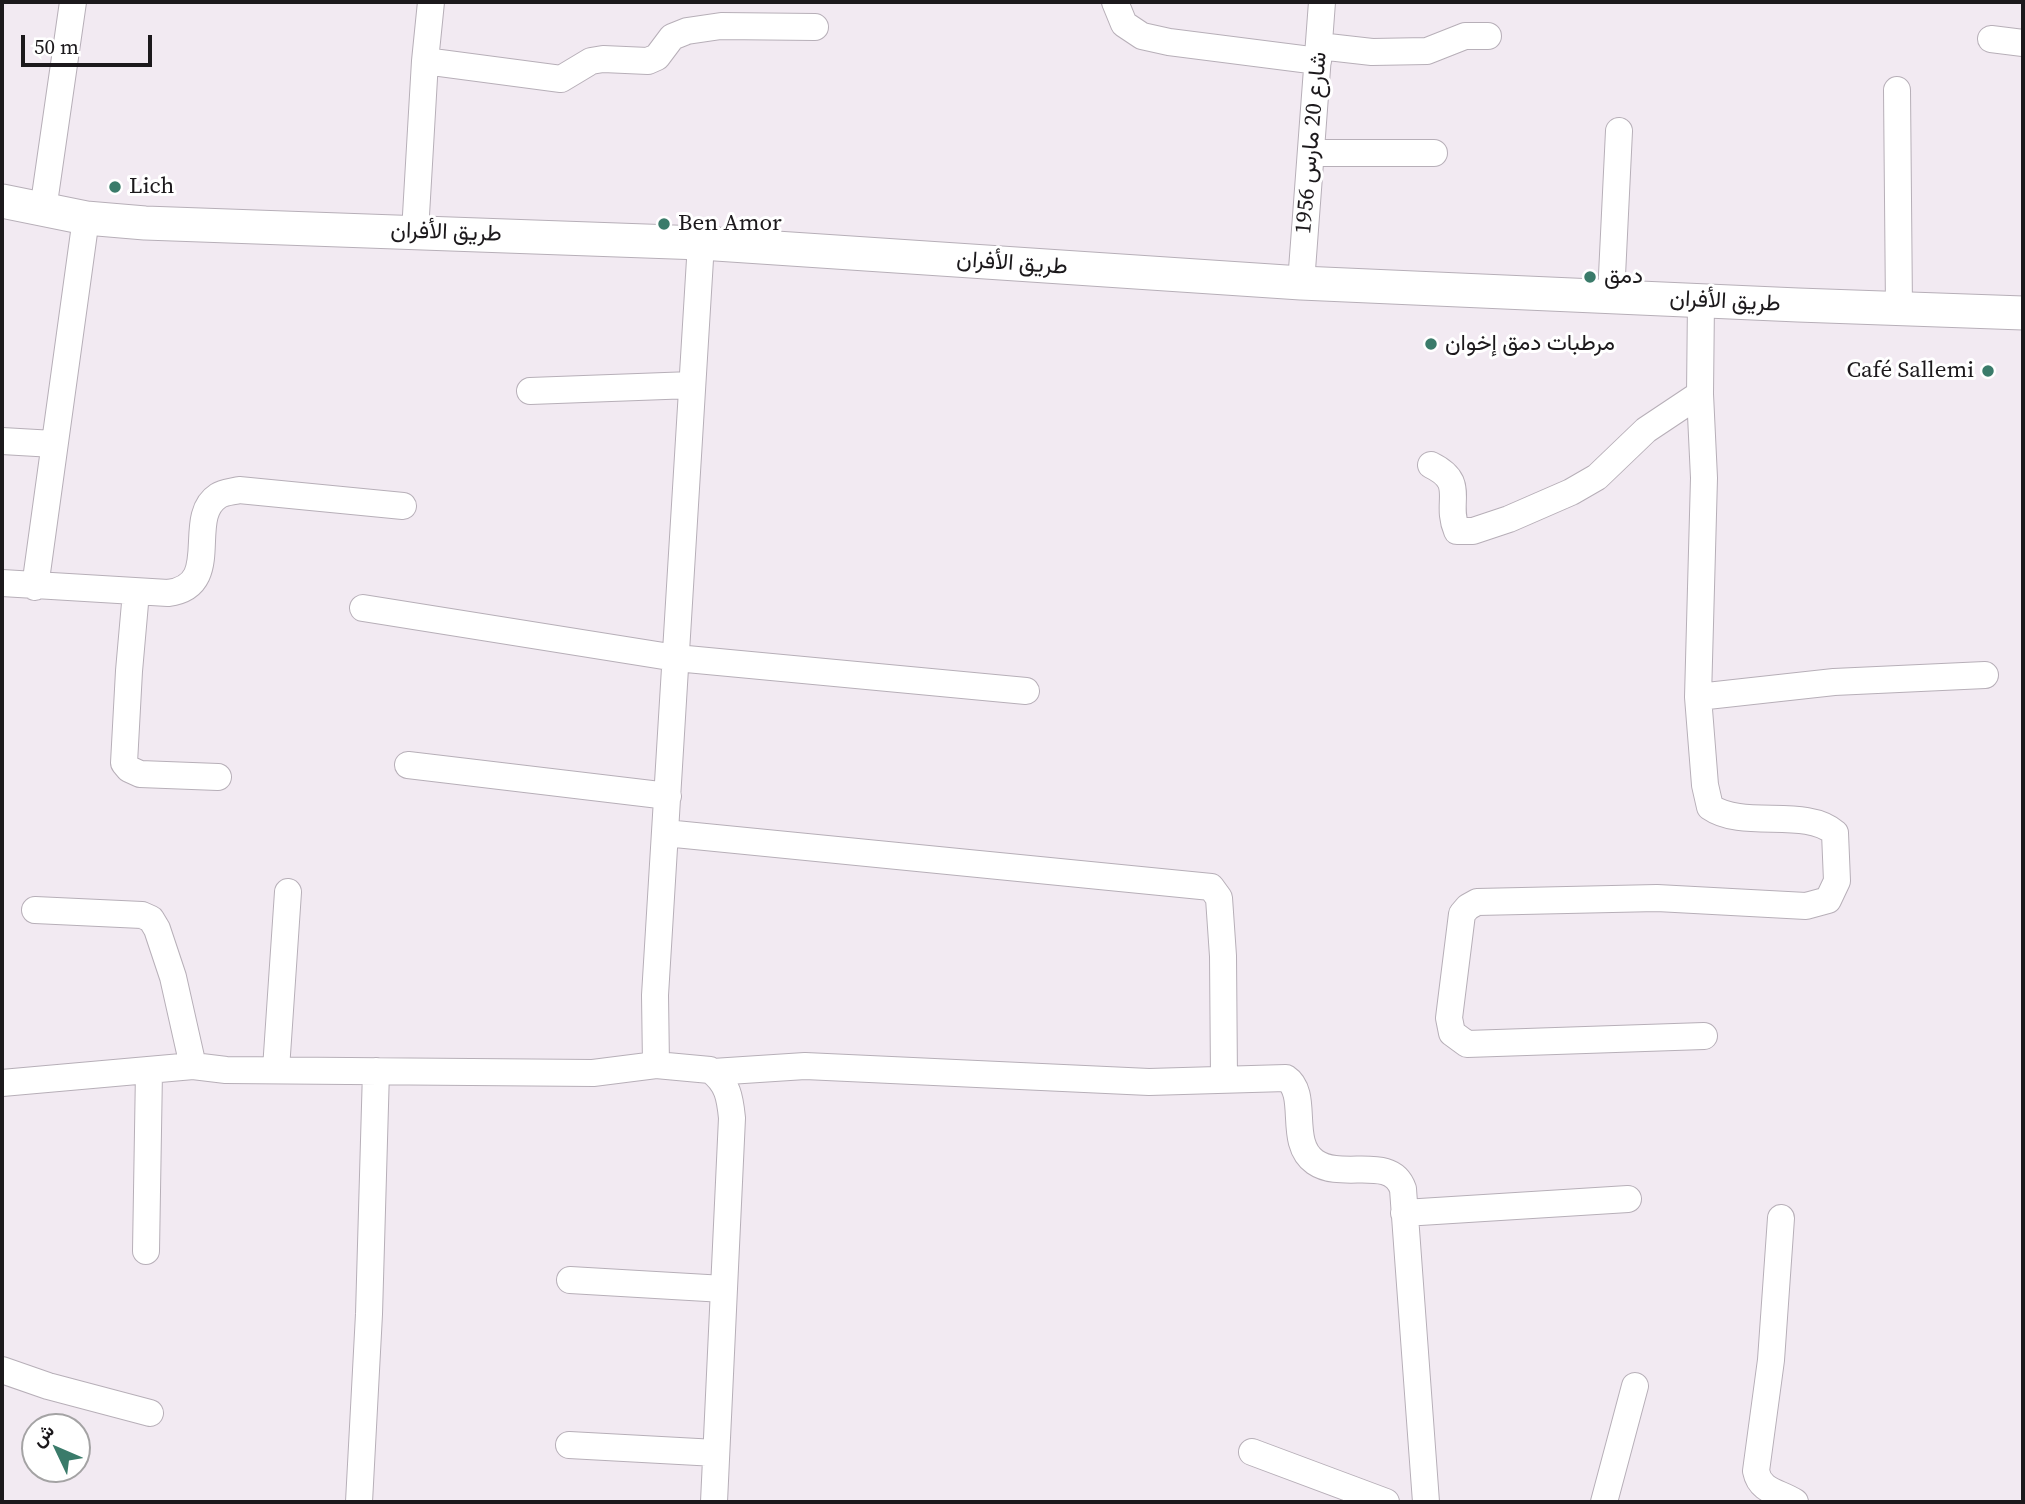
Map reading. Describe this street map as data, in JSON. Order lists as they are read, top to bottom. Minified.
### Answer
{"streets":{"main road":["طريق الأفران"],"street":["شارع 20 مارس 1956"]},"crossings":[["شارع 20 مارس 1956","طريق الأفران"]],"places":["Lich","Ben Amor","دمق","مرطبات دمق إخوان","Café Sallemi"],"scale_bar":"50 m","north":"top left"}
